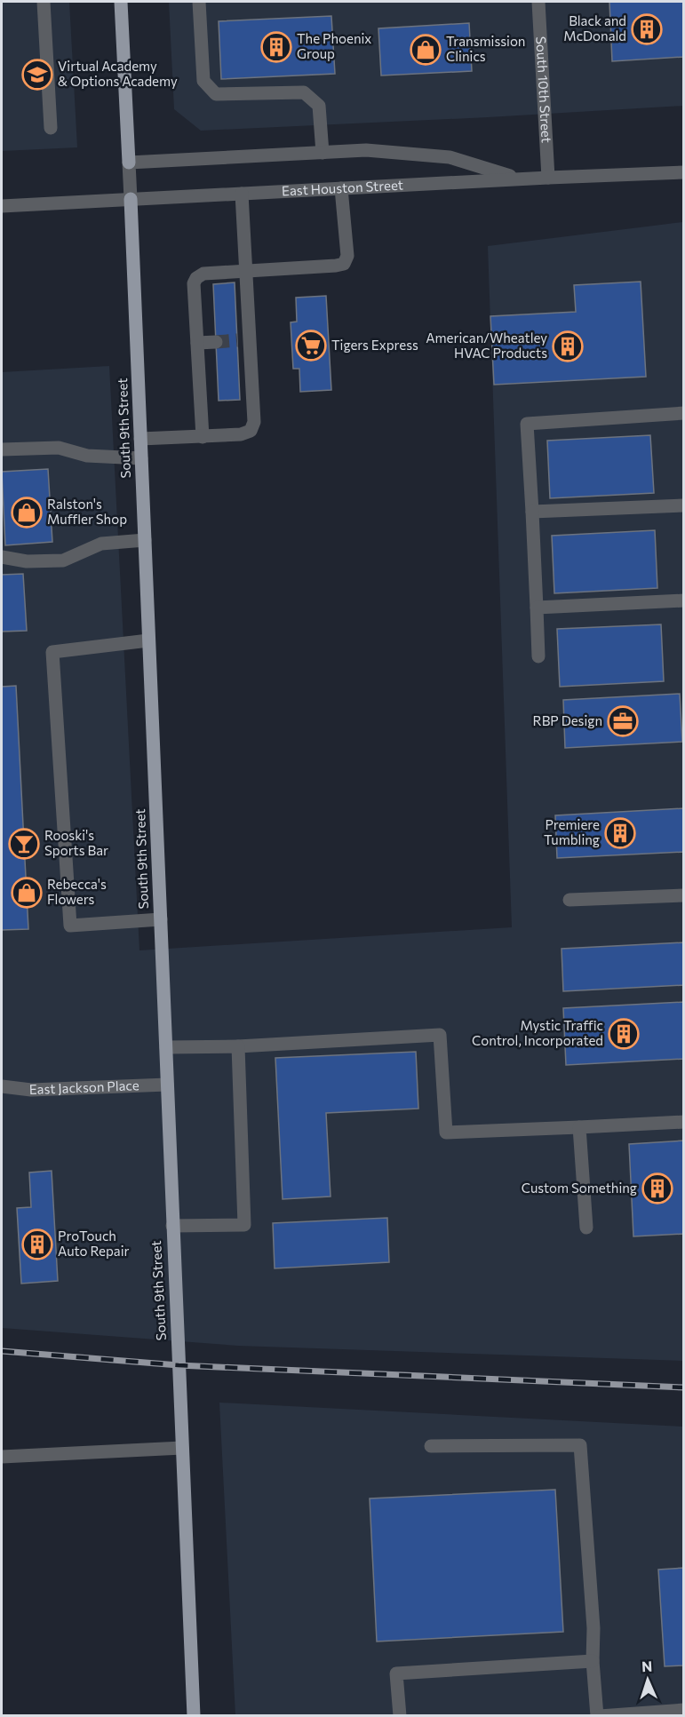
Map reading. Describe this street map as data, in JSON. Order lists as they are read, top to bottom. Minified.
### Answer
{"streets":{"main road":["South 9th Street"],"street":["South 10th Street","East Houston Street","East Jackson Place"]},"crossings":[["South 10th Street","East Houston Street"],["East Houston Street","South 9th Street"],["South 9th Street","East Jackson Place"]],"places":{"building":["Black and McDonald","The Phoenix Group","American/Wheatley HVAC Products","Premiere Tumbling","Mystic Traffic Control, Incorporated","Custom Something","ProTouch Auto Repair"],"shop":["Transmission Clinics","Ralston's Muffler Shop","Rebecca's Flowers"],"school or university":["Virtual Academy & Options Academy"],"supermarket":["Tigers Express"],"office":["RBP Design"],"bar":["Rooski's Sports Bar"]},"north":"top"}
